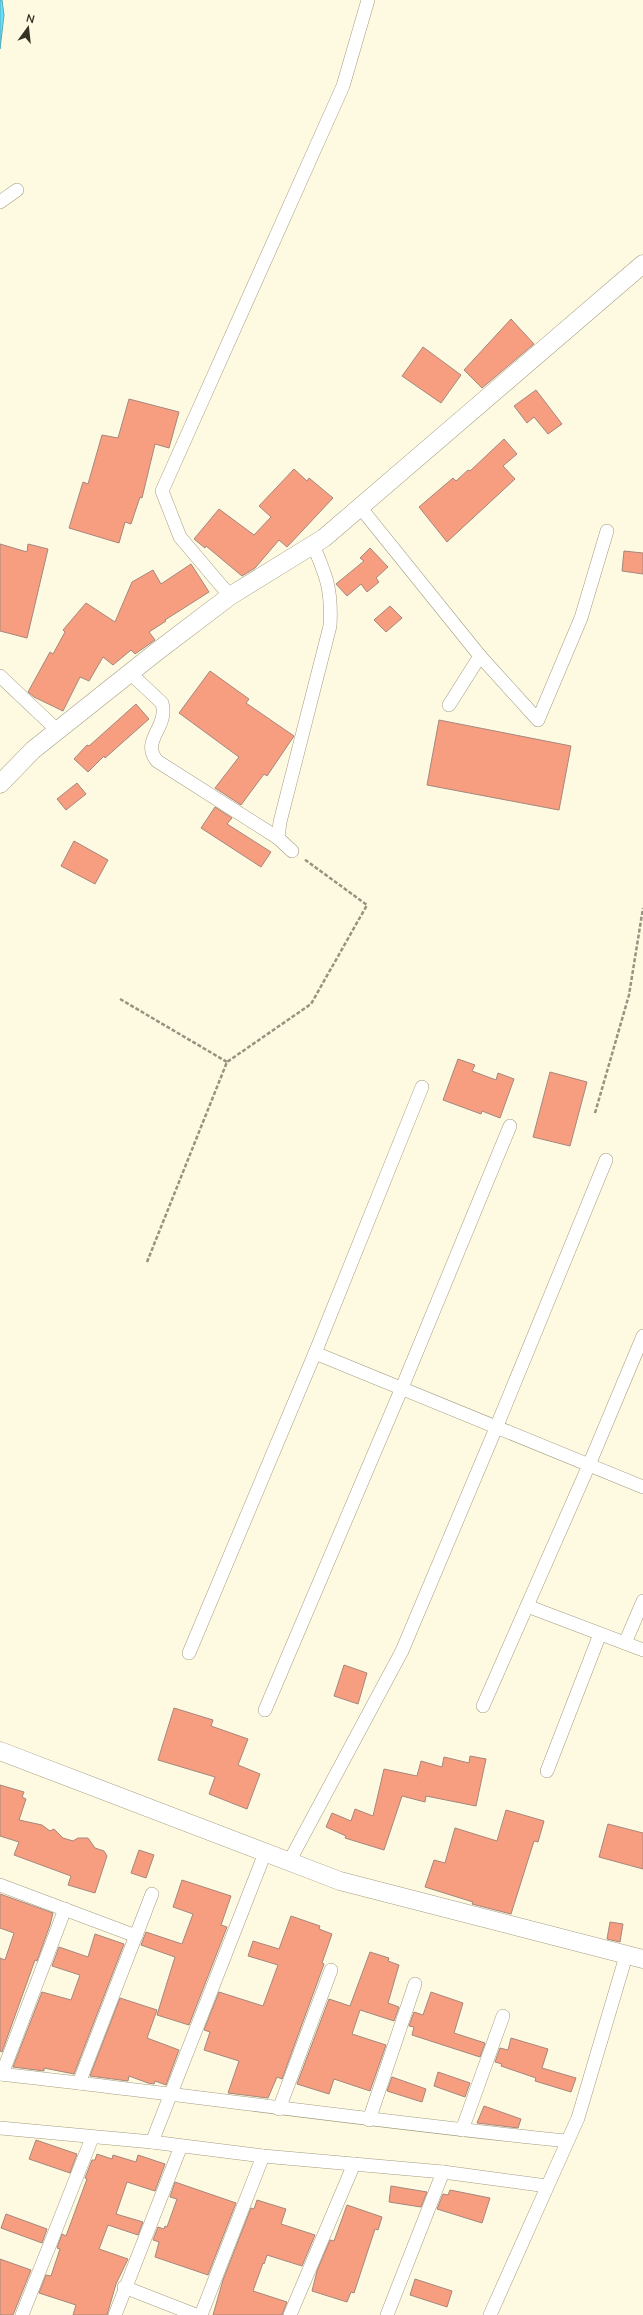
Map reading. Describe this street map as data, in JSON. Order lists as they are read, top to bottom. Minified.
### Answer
{"north":"top"}
